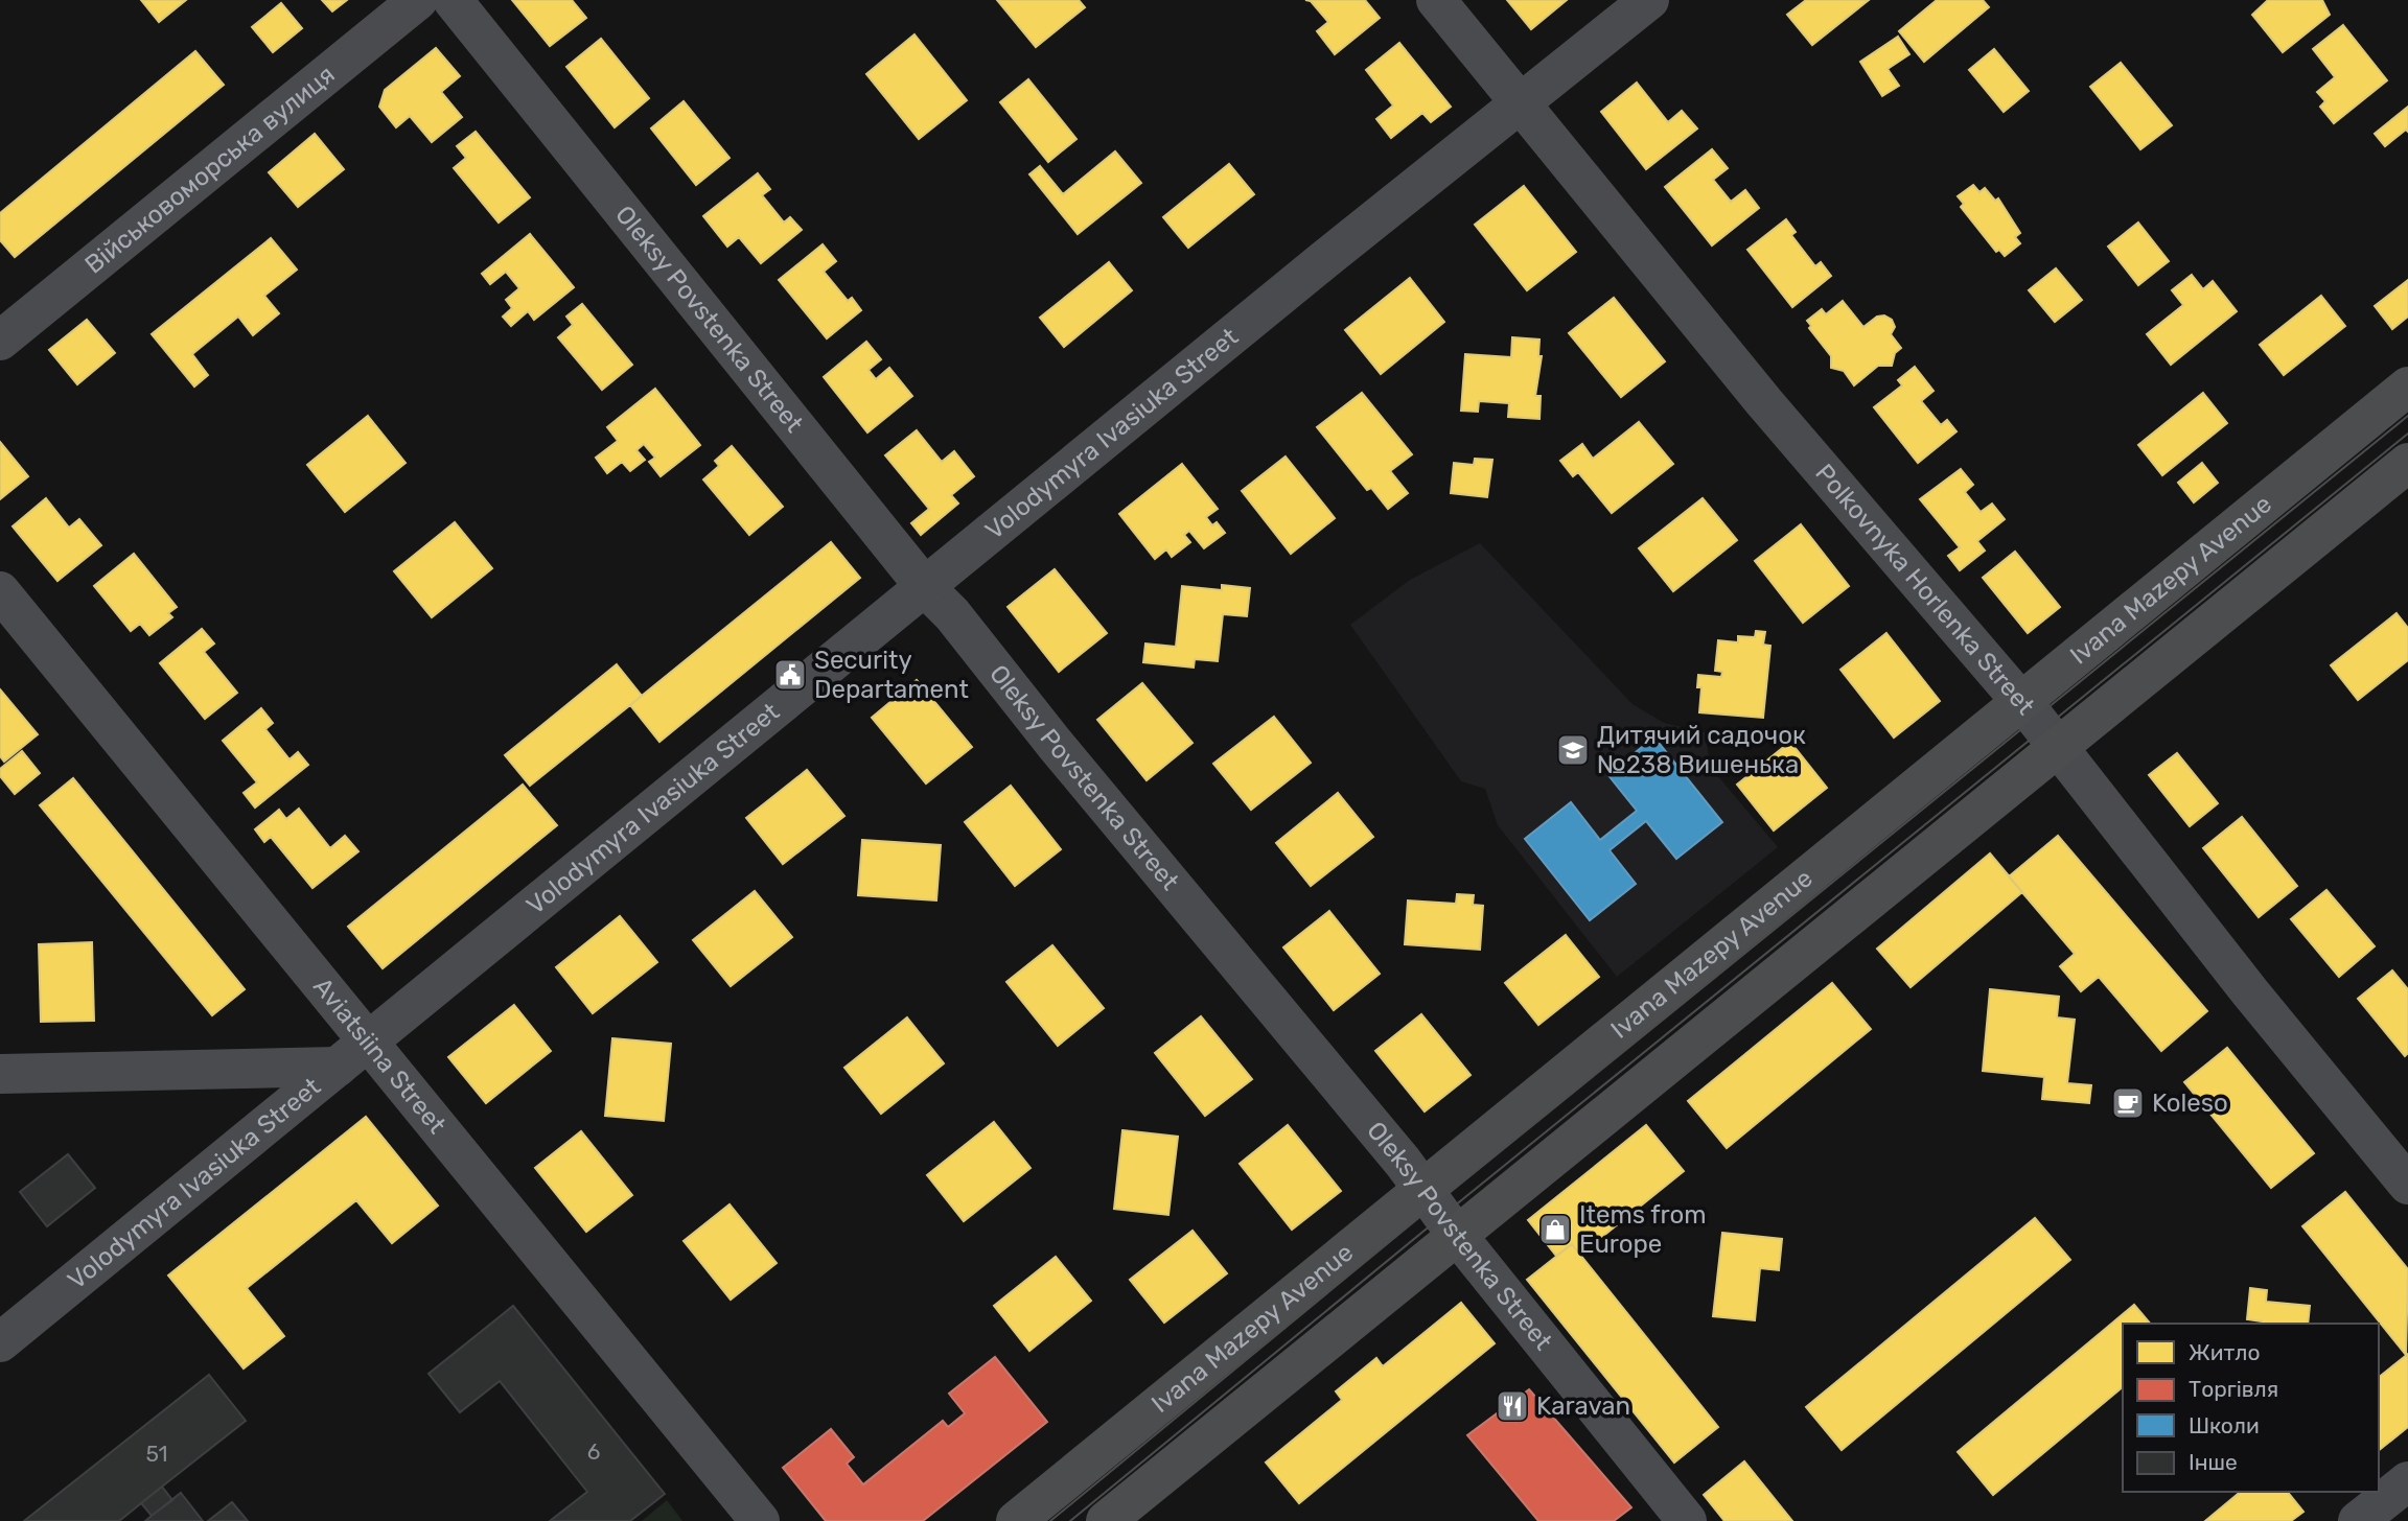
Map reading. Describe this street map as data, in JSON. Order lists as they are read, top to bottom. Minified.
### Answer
{"streets":{"highway":["Ivana Mazepy Avenue"],"street":["Військовоморська вулиця","Oleksy Povstenka Street","Volodymyra Ivasiuka Street","Polkovnyka Horlenka Street","Aviatsiina Street"]},"crossings":[["Oleksy Povstenka Street","Volodymyra Ivasiuka Street"],["Oleksy Povstenka Street","Ivana Mazepy Avenue"],["Volodymyra Ivasiuka Street","Polkovnyka Horlenka Street"],["Volodymyra Ivasiuka Street","Aviatsiina Street"],["Ivana Mazepy Avenue","Polkovnyka Horlenka Street"]],"places":{"public building":["Security Departament"],"school or university":["Дитячий садочок №238 Вишенька"],"cafe":["Koleso"],"shop":["Items from Europe"],"restaurant":["Karavan"]},"house_numbers":["6","51"],"legend":["Житло","Торгівля","Школи","Інше"]}
